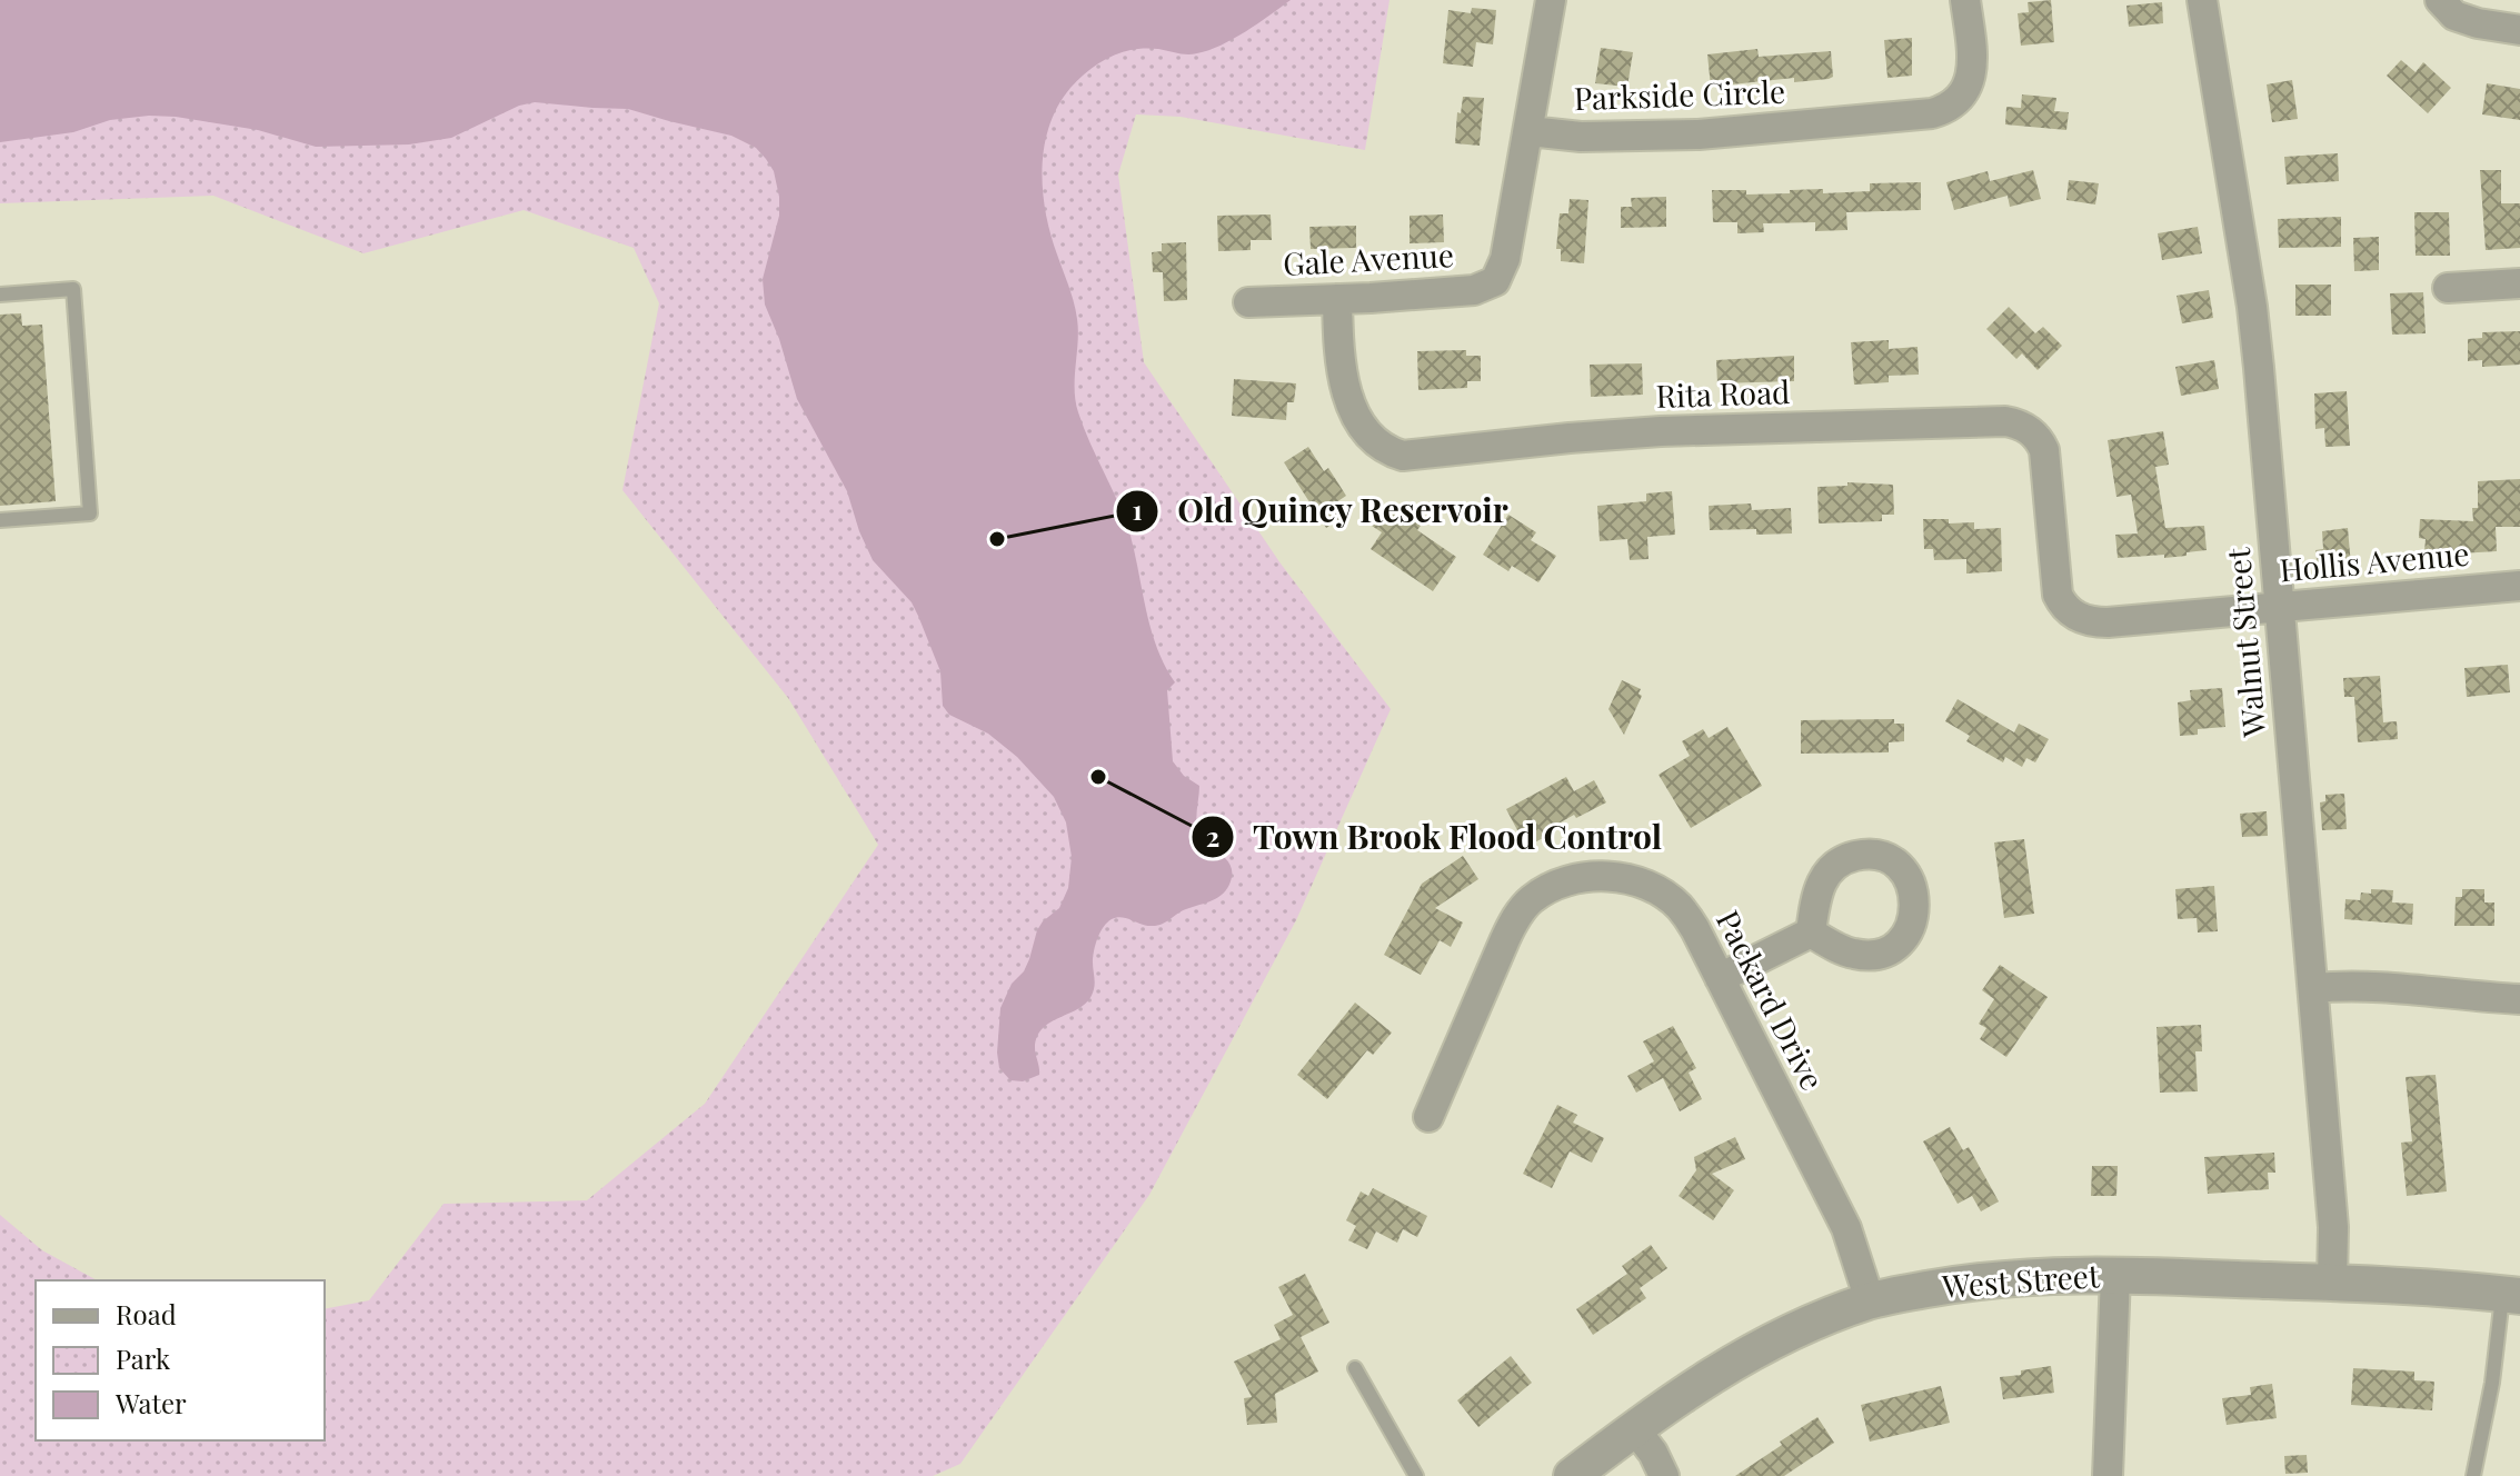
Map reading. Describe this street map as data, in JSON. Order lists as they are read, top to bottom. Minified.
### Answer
{"streets":{"street":["Parkside Circle","Gale Avenue","Rita Road","Hollis Avenue","Walnut Street","Packard Drive","West Street"]},"crossings":[["Parkside Circle","Gale Avenue"],["Gale Avenue","Rita Road"],["Rita Road","Hollis Avenue"],["Hollis Avenue","Walnut Street"],["Walnut Street","West Street"],["Packard Drive","West Street"]],"places":["Old Quincy Reservoir","Town Brook Flood Control"],"legend":["Road","Park","Water"]}
